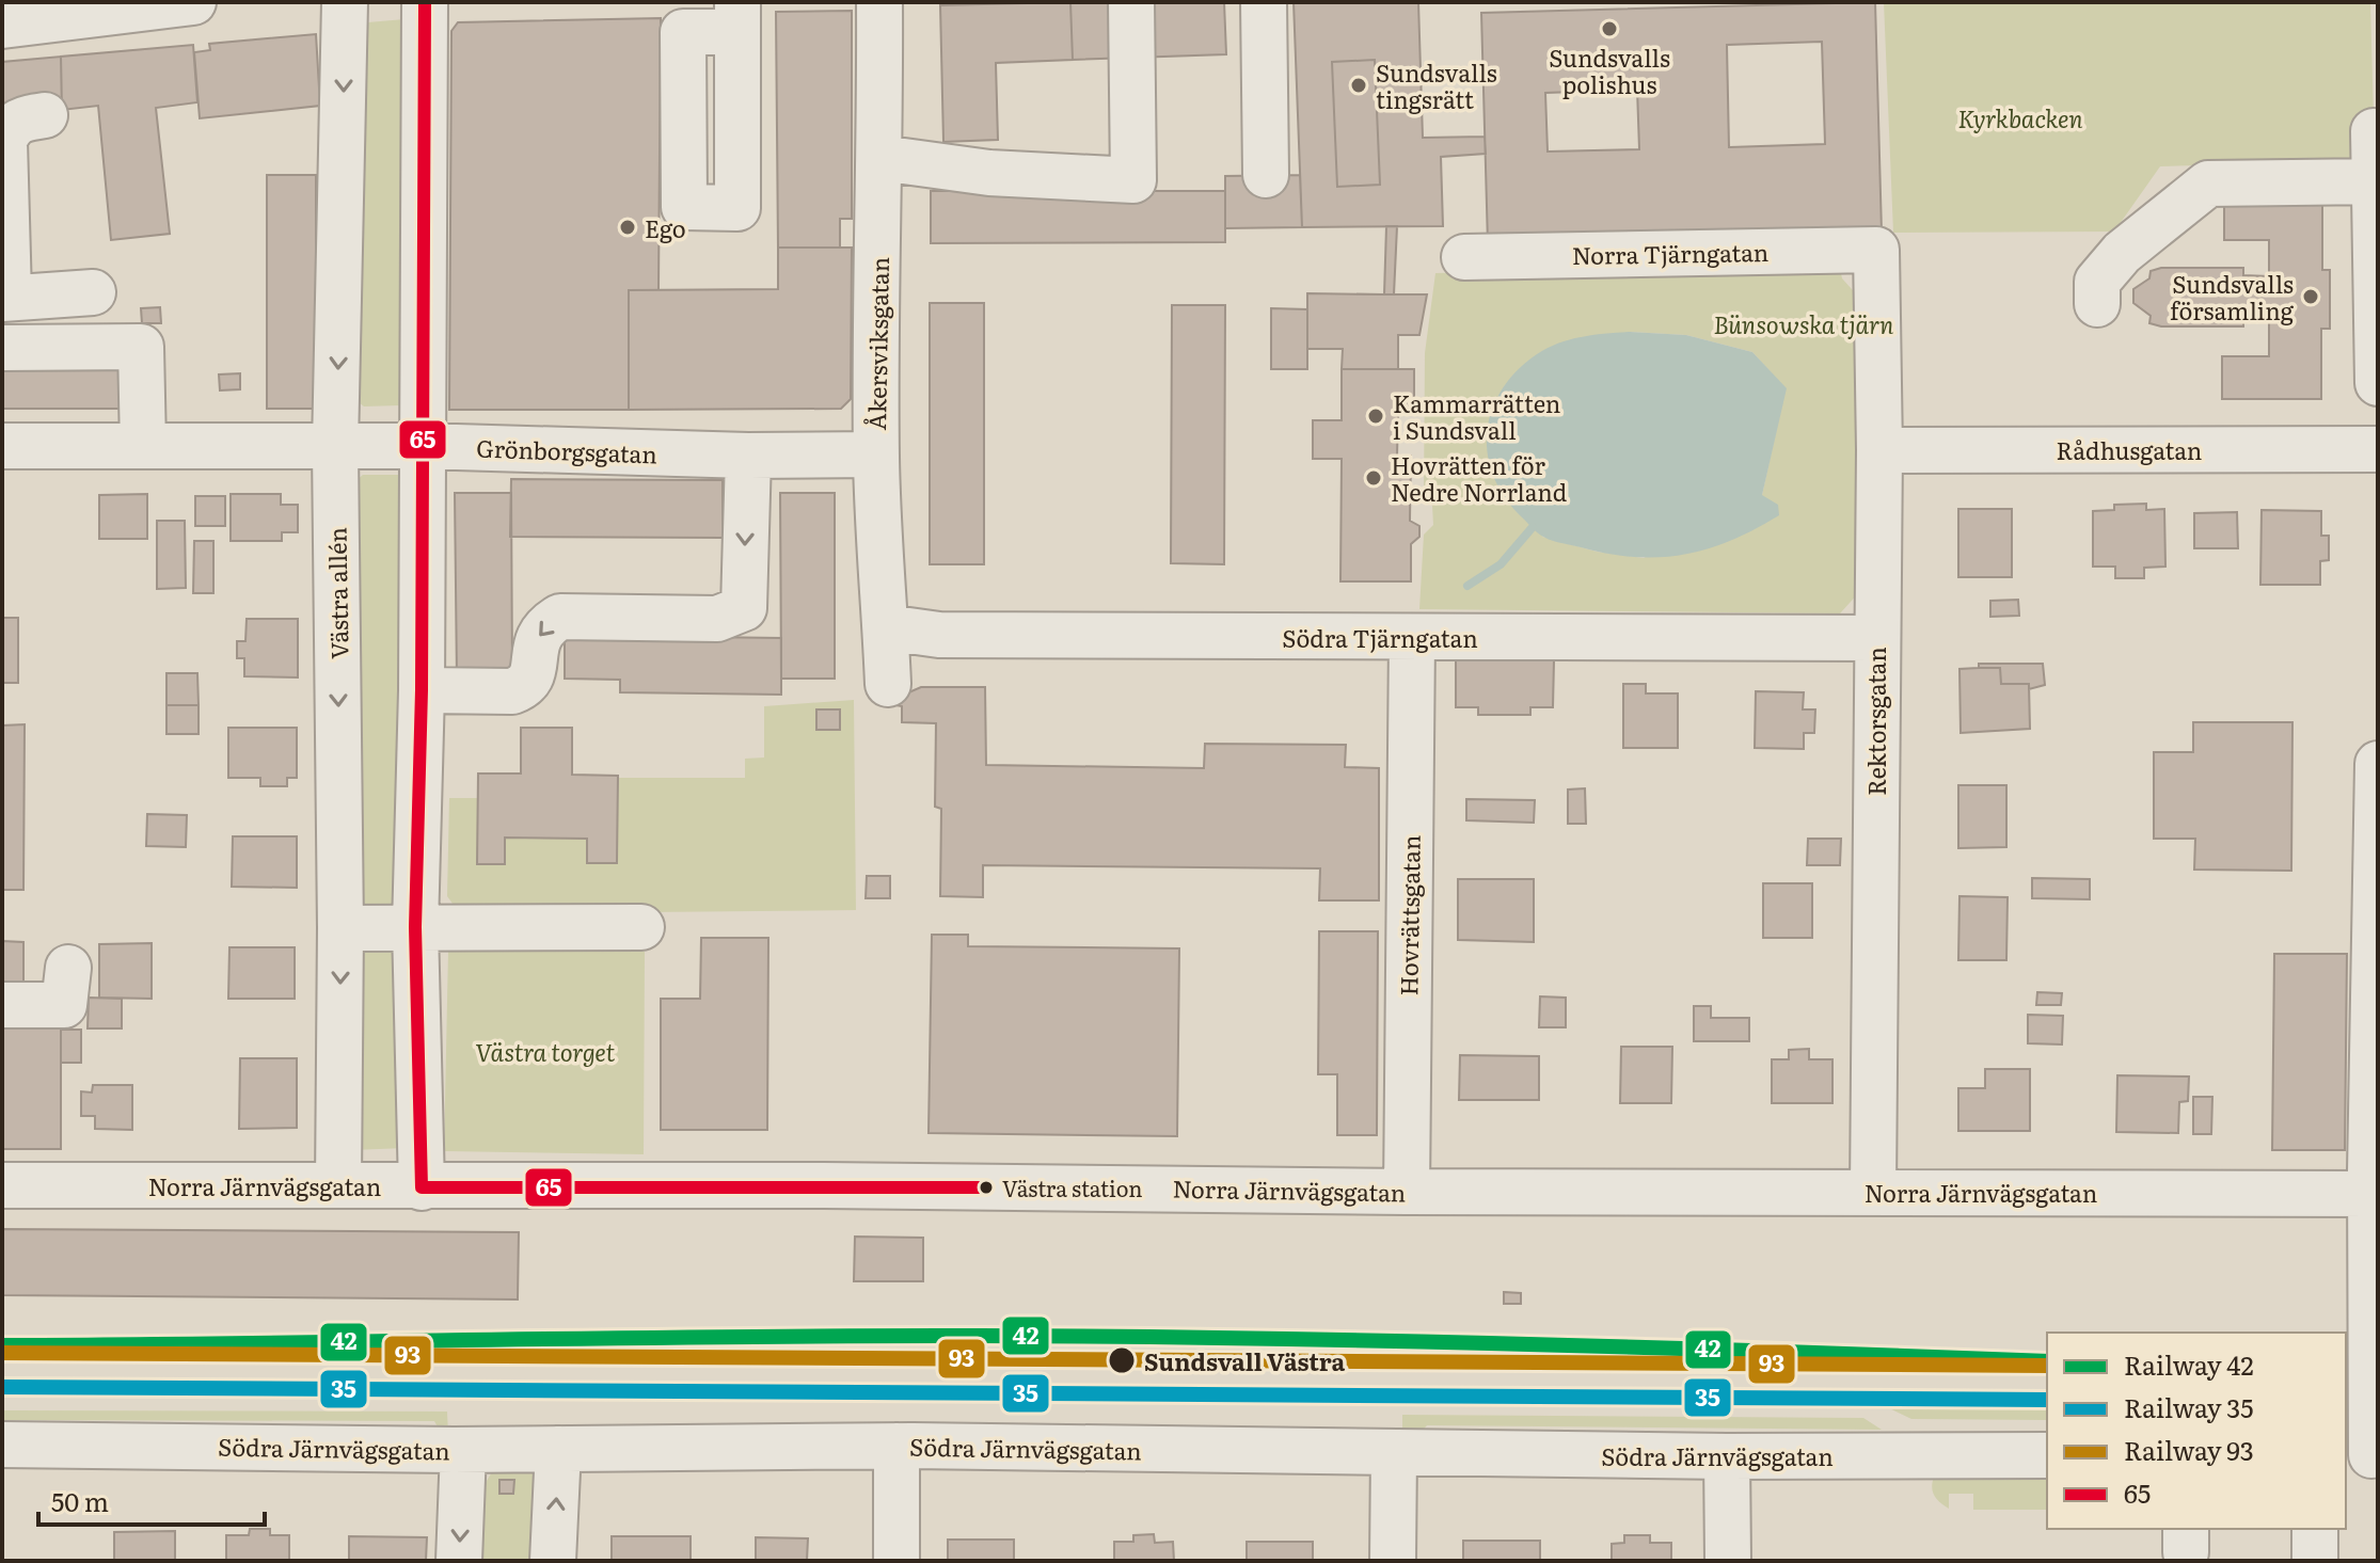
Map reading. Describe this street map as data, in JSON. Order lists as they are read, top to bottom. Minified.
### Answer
{"streets":{"street":["Norra Tjärngatan","Åkersviksgatan","Rådhusgatan","Grönborgsgatan","Västra allén","Södra Tjärngatan","Rektorsgatan","Hovrättsgatan","Norra Järnvägsgatan","Södra Järnvägsgatan"]},"crossings":[["Norra Tjärngatan","Rektorsgatan"],["Åkersviksgatan","Grönborgsgatan"],["Åkersviksgatan","Södra Tjärngatan"],["Rådhusgatan","Rektorsgatan"],["Grönborgsgatan","Västra allén"],["Västra allén","Norra Järnvägsgatan"],["Södra Tjärngatan","Rektorsgatan"],["Södra Tjärngatan","Hovrättsgatan"],["Rektorsgatan","Norra Järnvägsgatan"],["Hovrättsgatan","Norra Järnvägsgatan"]],"parks":["Kyrkbacken","Bünsowska tjärn","Västra torget"],"places":["Sundsvalls polishus","Sundsvalls tingsrätt","Ego","Sundsvalls församling","Kammarrätten i Sundsvall","Hovrätten för Nedre Norrland","Västra station","Sundsvall Västra"],"lines":["transit line 65","rail line 42","rail line 93","rail line 35"],"legend":["Railway 42","Railway 35","Railway 93","65"],"scale_bar":"50 m"}
